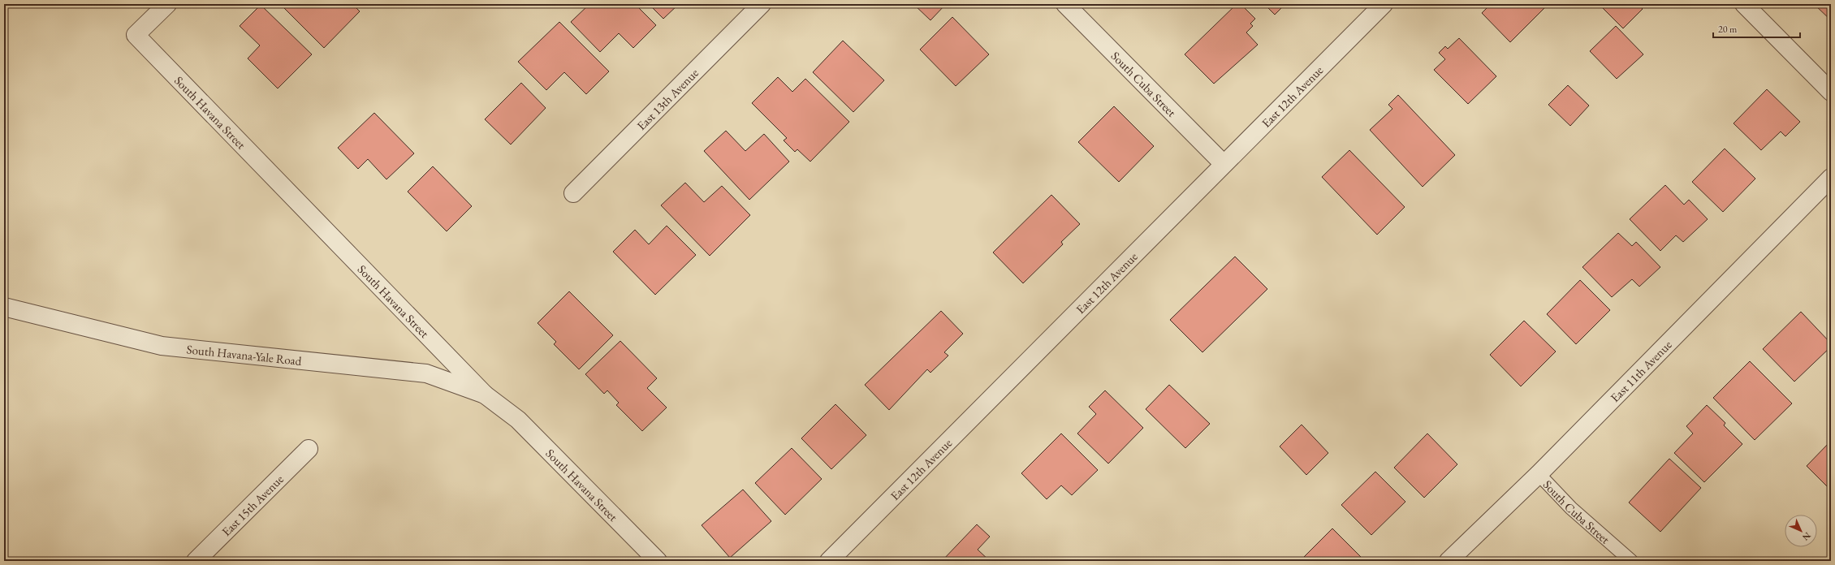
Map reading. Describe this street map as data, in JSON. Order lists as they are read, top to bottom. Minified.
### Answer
{"streets":{"street":["South Cuba Street","East 12th Avenue","East 13th Avenue","South Havana Street","South Havana-Yale Road","East 11th Avenue","East 15th Avenue"]},"crossings":[["South Cuba Street","East 12th Avenue"],["South Cuba Street","East 11th Avenue"],["South Havana Street","South Havana-Yale Road"]],"scale_bar":"20 m","north":"bottom right"}
